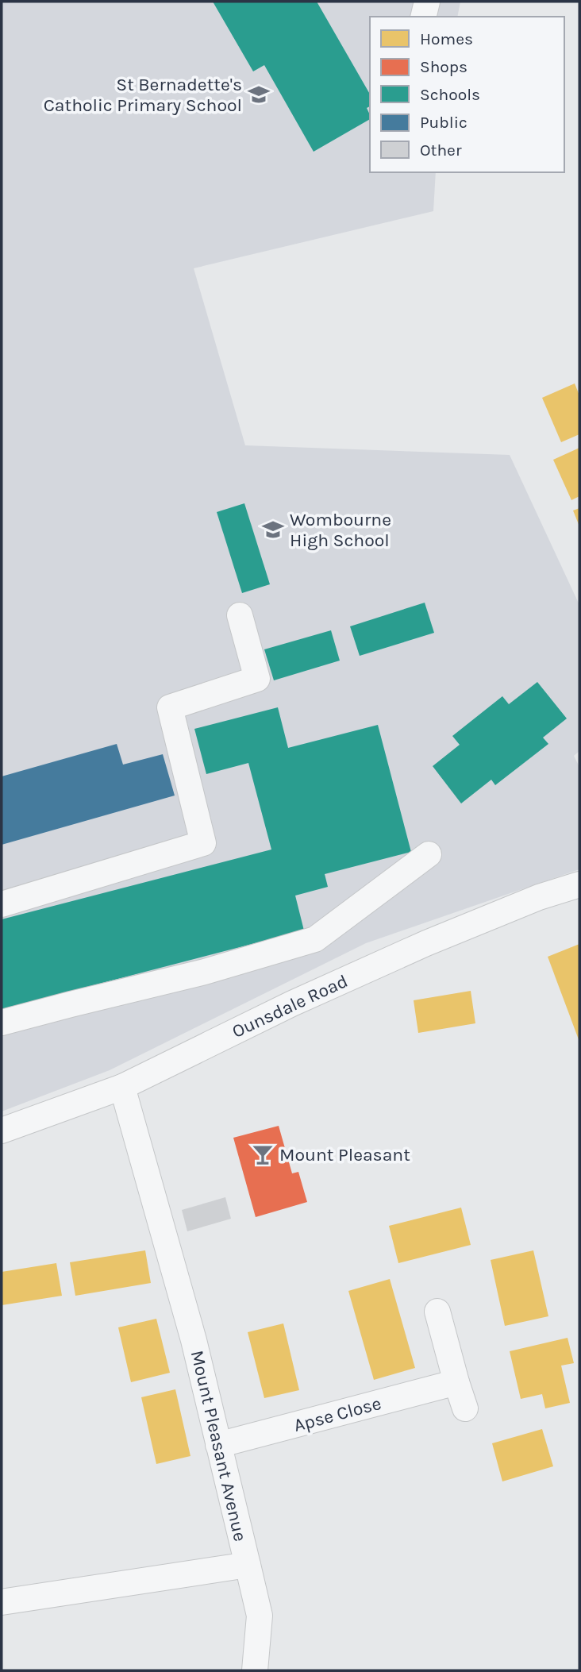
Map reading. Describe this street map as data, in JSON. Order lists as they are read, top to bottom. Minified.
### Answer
{"streets":{"street":["Ounsdale Road","Apse Close","Mount Pleasant Avenue"]},"crossings":[["Ounsdale Road","Mount Pleasant Avenue"],["Apse Close","Mount Pleasant Avenue"]],"places":{"school or university":["St Bernadette's Catholic Primary School","Wombourne High School"],"bar":["Mount Pleasant"]},"legend":["Homes","Shops","Schools","Public","Other"]}
